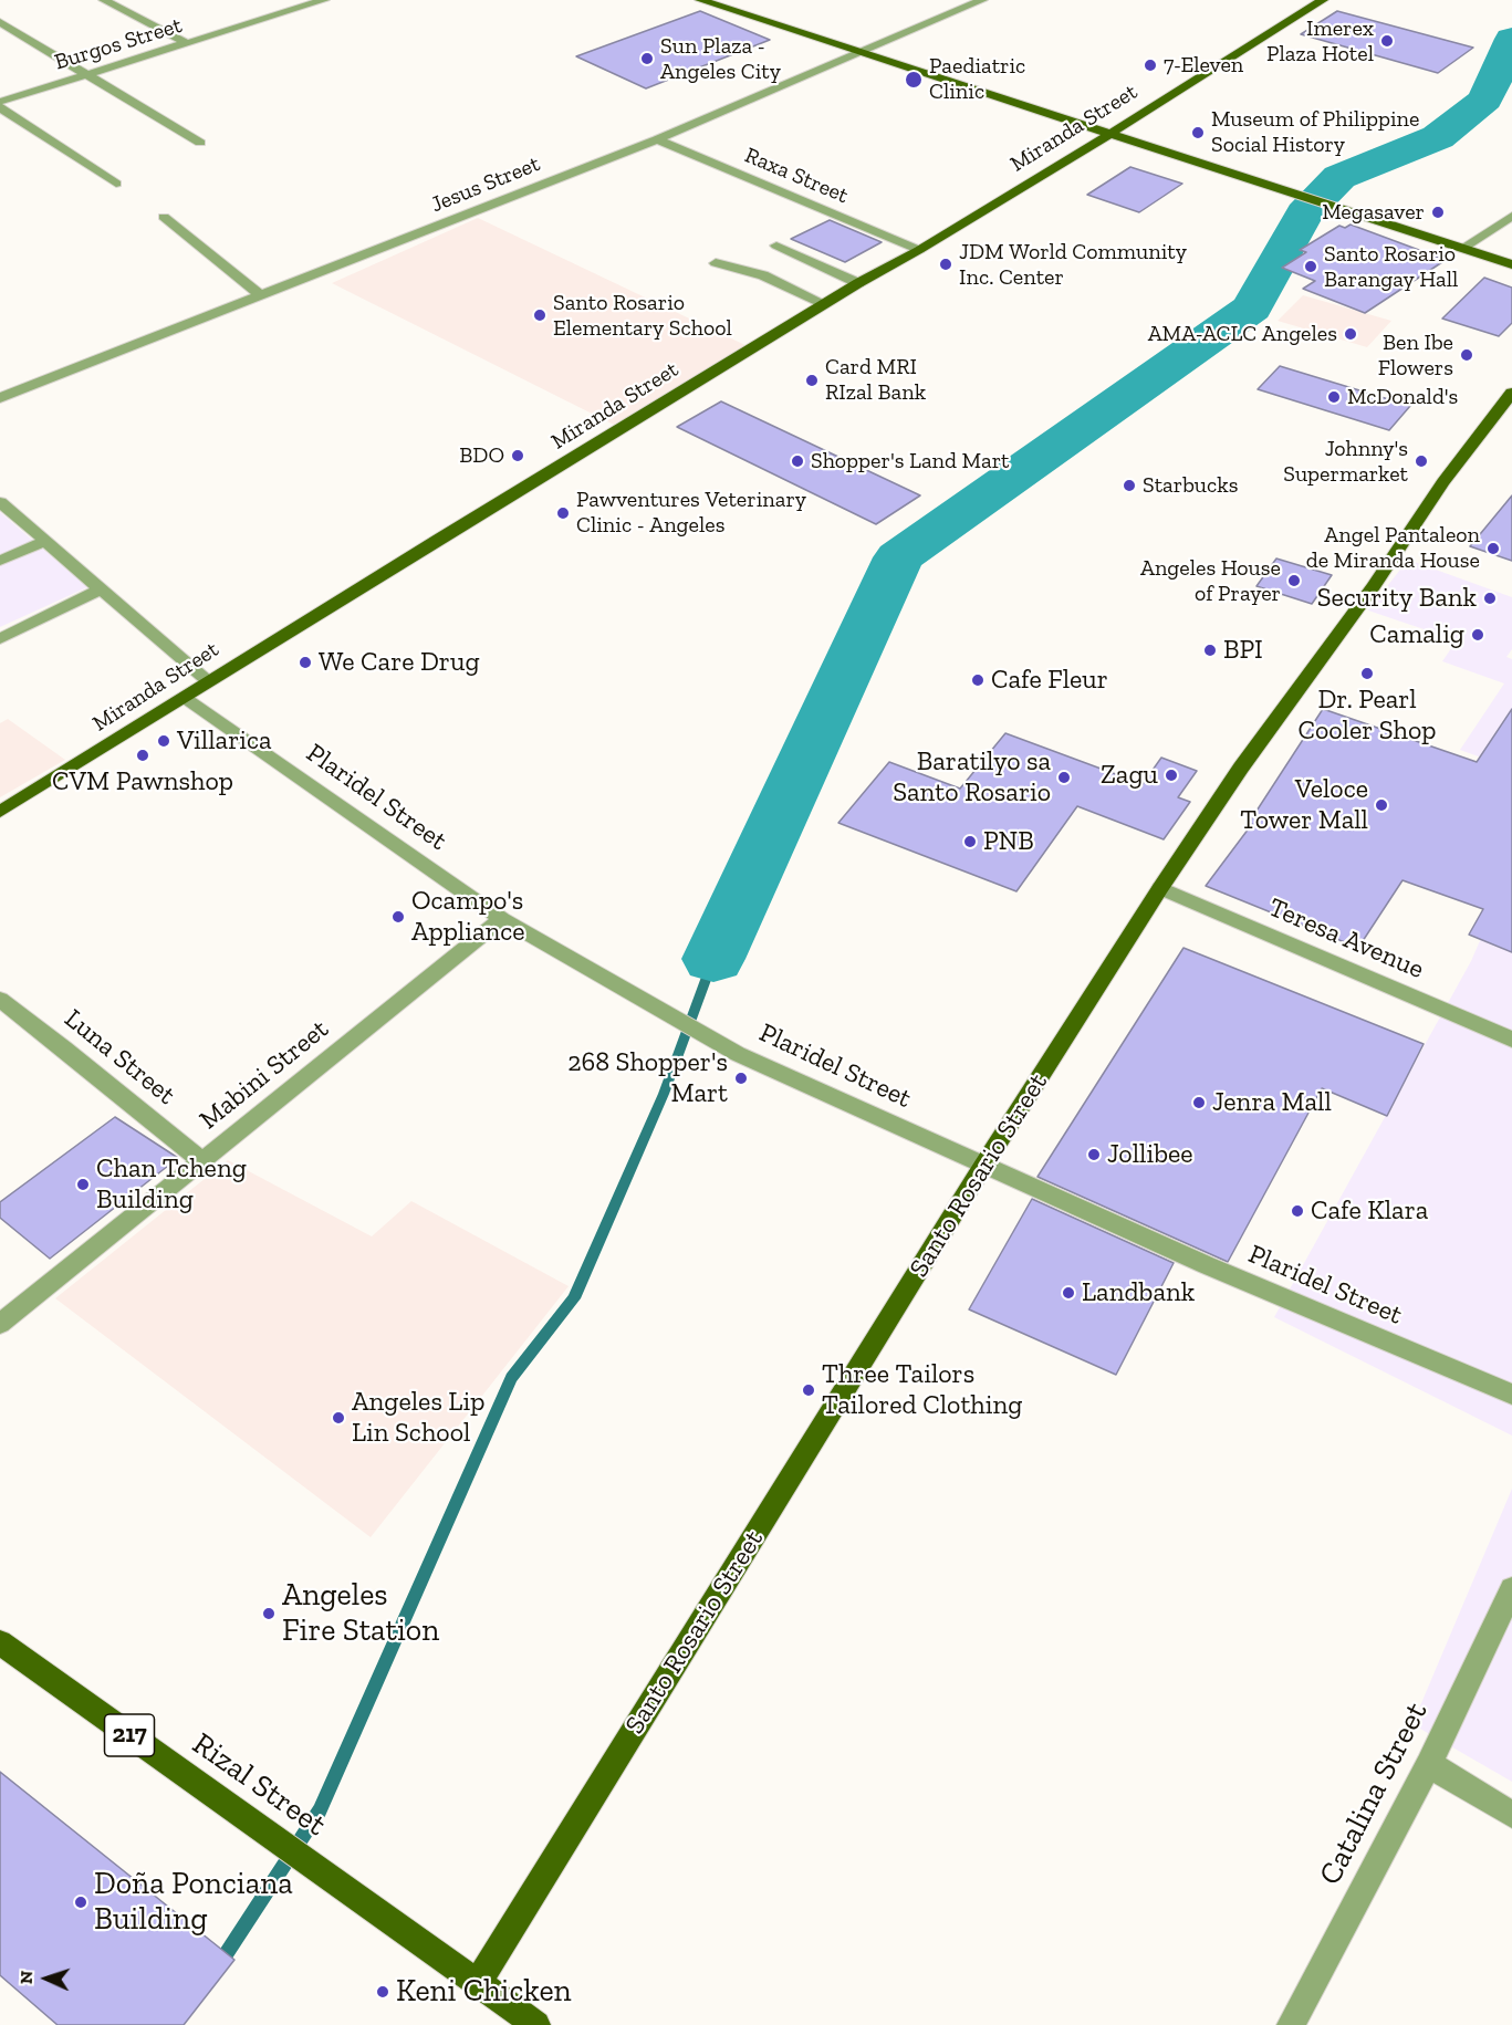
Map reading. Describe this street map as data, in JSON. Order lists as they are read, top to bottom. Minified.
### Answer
{"streets":{"main road":["Miranda Street","Santo Rosario Street","217","Rizal Street"],"street":["Burgos Street","Raxa Street","Jesus Street","Plaridel Street","Teresa Avenue","Luna Street","Mabini Street","Catalina Street"]},"crossings":[["Miranda Street","Raxa Street"],["Miranda Street","Plaridel Street"],["Raxa Street","Jesus Street"],["Plaridel Street","Mabini Street"],["Plaridel Street","Santo Rosario Street"],["Teresa Avenue","Santo Rosario Street"],["Luna Street","Mabini Street"],["Santo Rosario Street","217"],["Santo Rosario Street","Rizal Street"],["217","Rizal Street"]],"places":["Imerex Plaza Hotel","Sun Plaza - Angeles City","7-Eleven","Paediatric Clinic","Museum of Philippine Social History","Megasaver","JDM World Community Inc. Center","Santo Rosario Barangay Hall","Santo Rosario Elementary School","AMA-ACLC Angeles","Ben Ibe Flowers","Card MRI RIzal Bank","McDonald's","BDO","Shopper's Land Mart","Johnny's Supermarket","Starbucks","Pawventures Veterinary Clinic - Angeles","Angel Pantaleon de Miranda House","Angeles House of Prayer","Security Bank","Camalig","BPI","We Care Drug","Dr. Pearl Cooler Shop","Cafe Fleur","Villarica","CVM Pawnshop","Zagu","Baratilyo sa Santo Rosario","Veloce Tower Mall","PNB","Ocampo's Appliance","268 Shopper's Mart","Jenra Mall","Jollibee","Chan Tcheng Building","Cafe Klara","Landbank","Three Tailors Tailored Clothing","Angeles Lip Lin School","Angeles Fire Station","Doña Ponciana Building","Keni Chicken"],"north":"left"}
